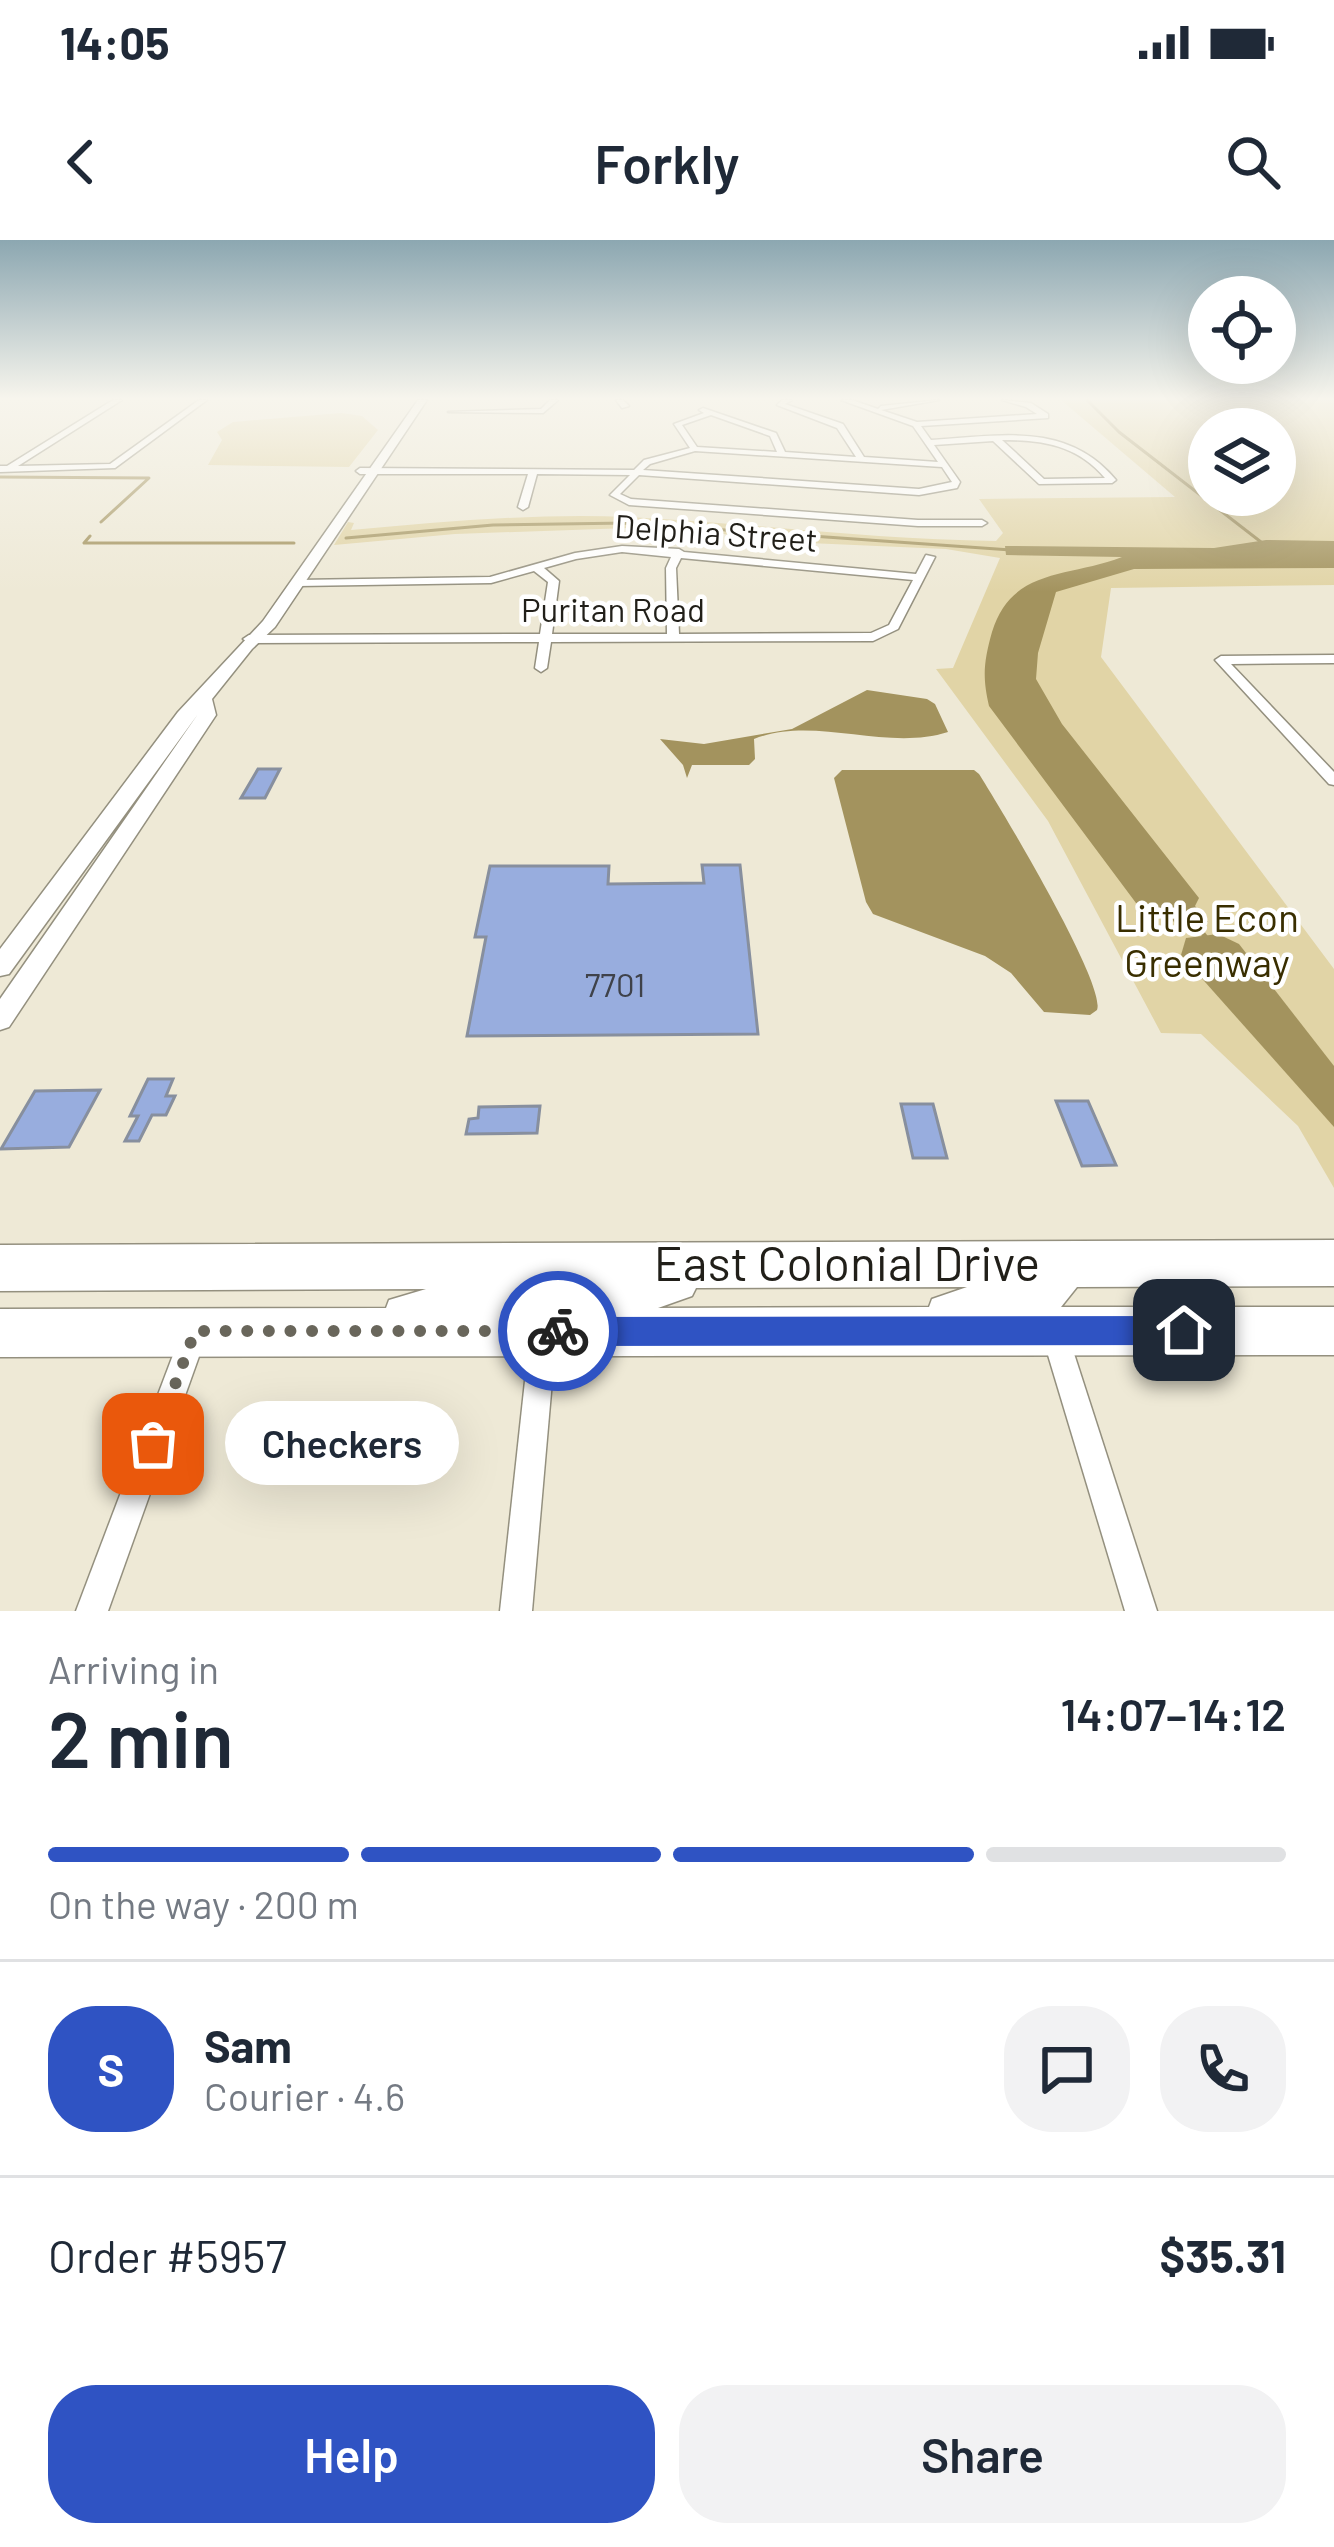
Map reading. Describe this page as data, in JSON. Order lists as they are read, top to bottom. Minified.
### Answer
{"streets":{"highway":["East Colonial Drive"],"street":["Delphia Street","Puritan Road"]},"crossings":[["Delphia Street","Puritan Road"]],"parks":["Little Econ Greenway"],"places":["Checkers"],"house_numbers":["7701"],"page":{"status":"14:05","header":"Forkly","bubble":"Checkers","heading":["2 min","Arriving in","14:07–14:12"],"panel":["Sam","Courier · 4.6","Order #5957","$35.31"],"bar":"On the way · 200 m","round":"S","buttons":["Help","Share"]}}
